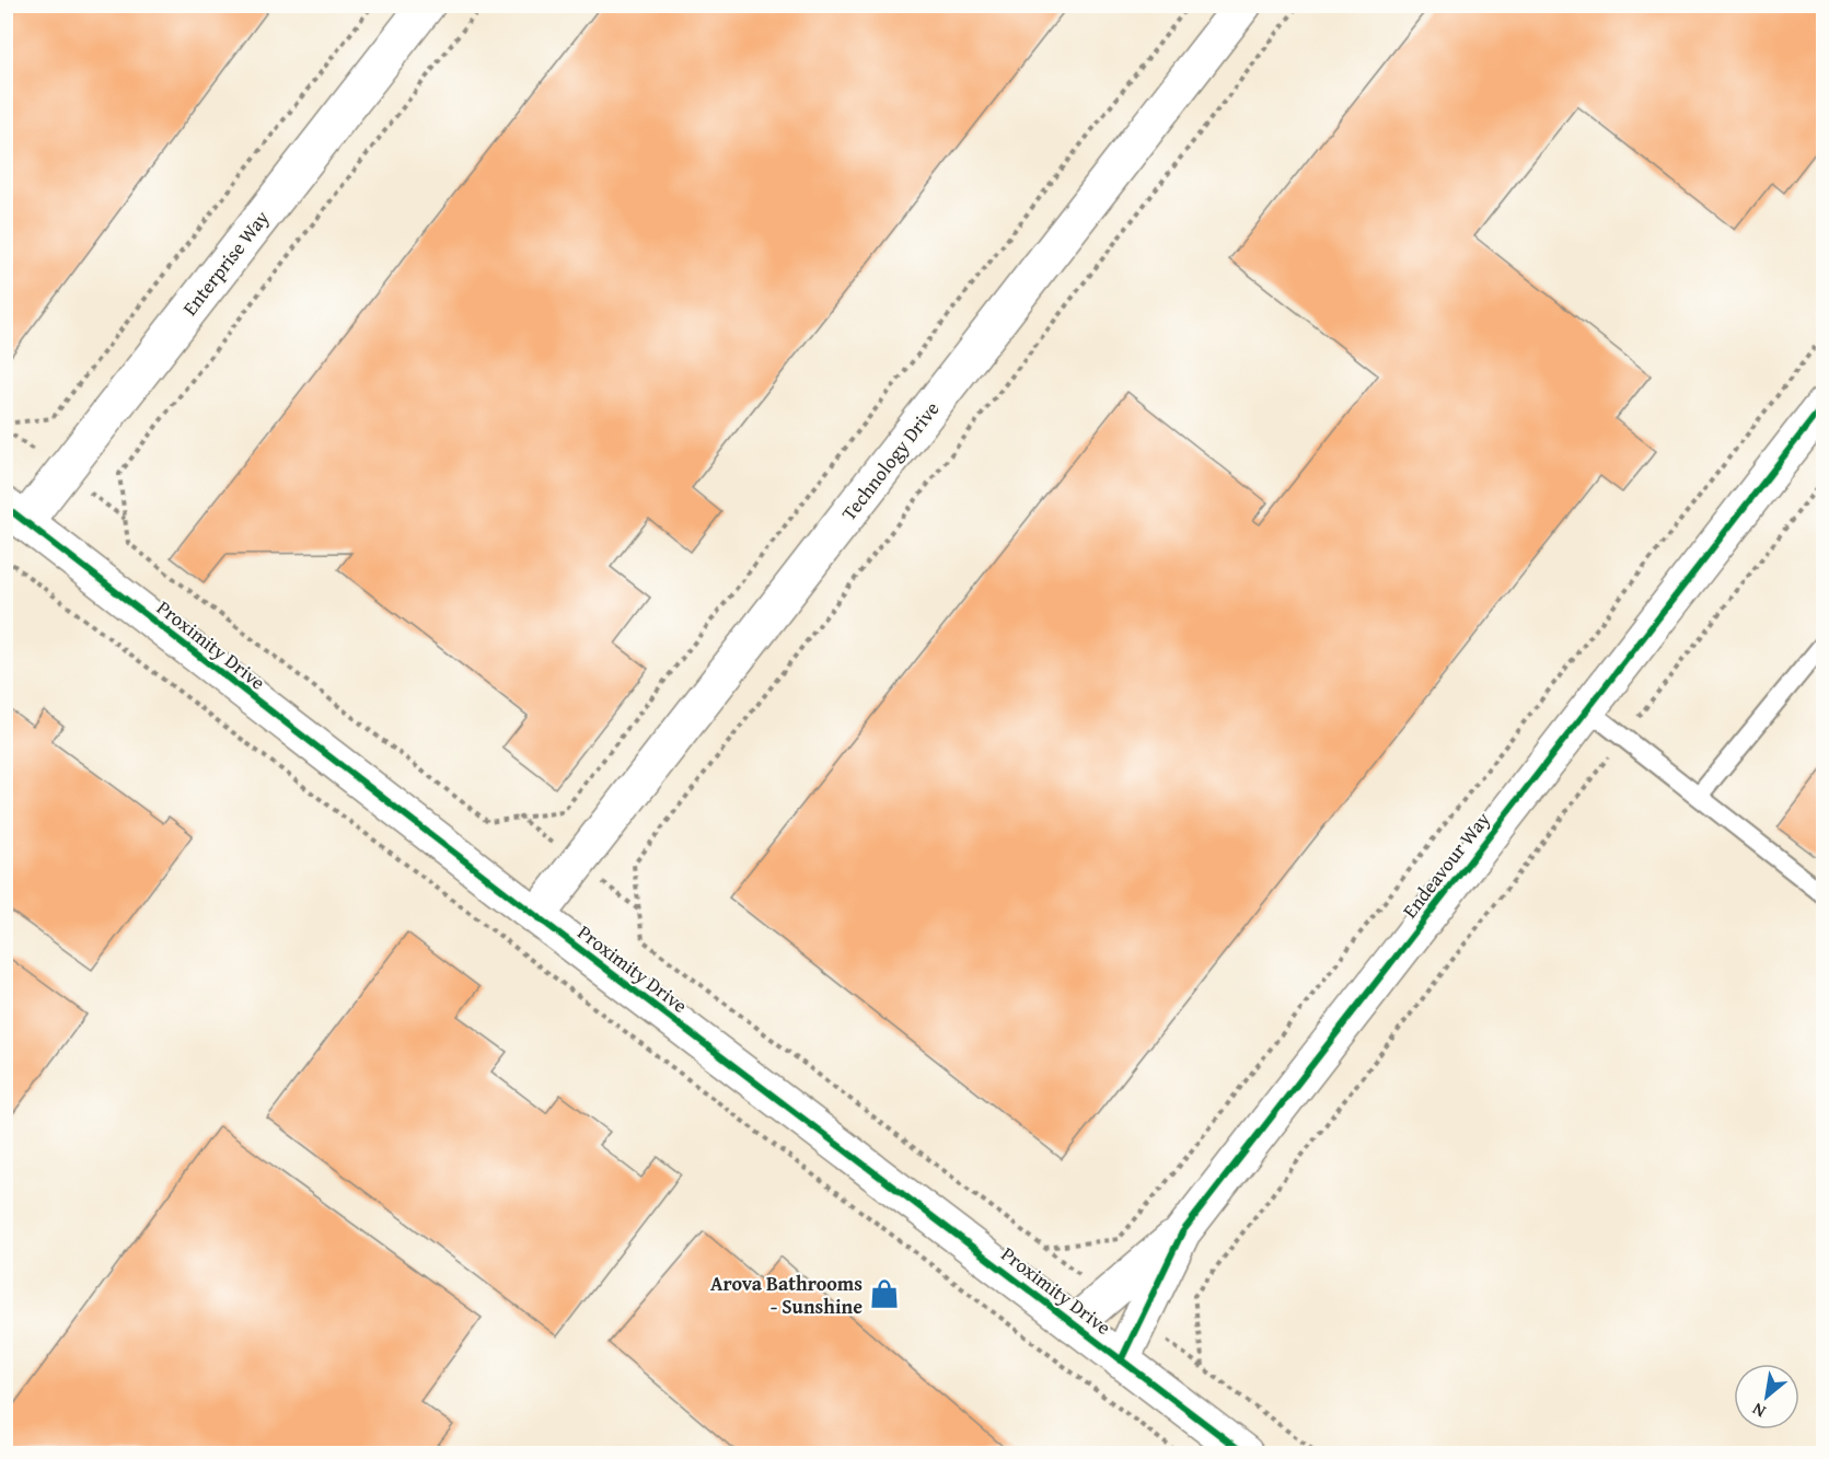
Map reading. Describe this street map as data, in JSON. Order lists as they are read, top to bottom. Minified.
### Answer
{"streets":{"street":["Enterprise Way","Technology Drive","Proximity Drive","Endeavour Way"]},"crossings":[["Enterprise Way","Proximity Drive"],["Technology Drive","Proximity Drive"],["Proximity Drive","Endeavour Way"]],"places":{"shop":["Arova Bathrooms - Sunshine"]},"north":"bottom left"}
